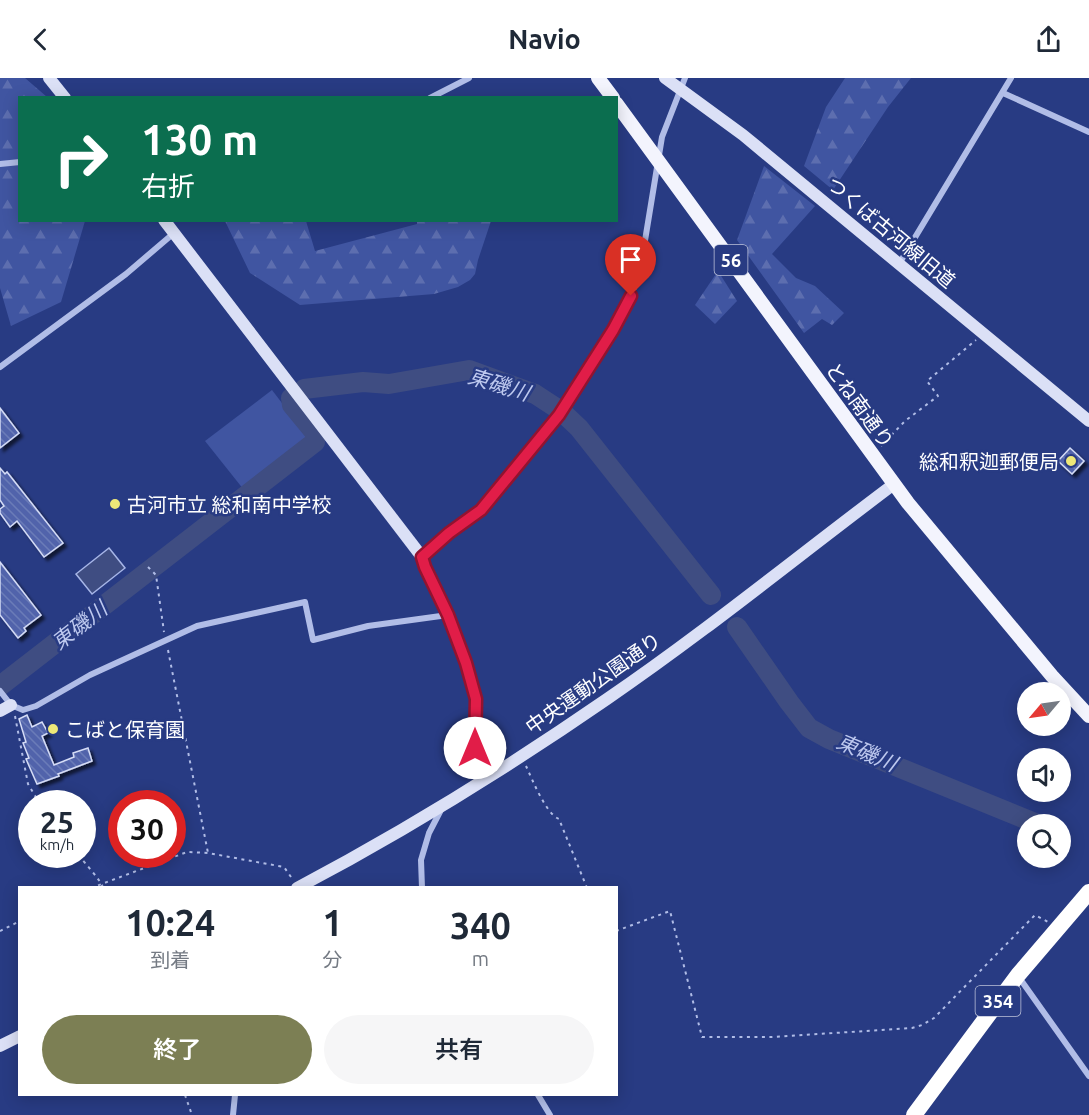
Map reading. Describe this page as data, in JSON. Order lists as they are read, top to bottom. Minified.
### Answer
{"streets":{"highway":["354"],"main road":["56","とね南通り"],"street":["つくば古河線旧道","中央運動公園通り"]},"crossings":[["とね南通り","中央運動公園通り"]],"water":["東磯川"],"places":["総和釈迦郵便局","古河市立 総和南中学校","こばと保育園"],"north":"bottom left","page":{"header":"Navio","turn":["130 m","右折"],"speed":"25 km/h","limit":"30","eta":["10:24","到着","1","分","340","m"],"buttons":["終了","共有"]}}
